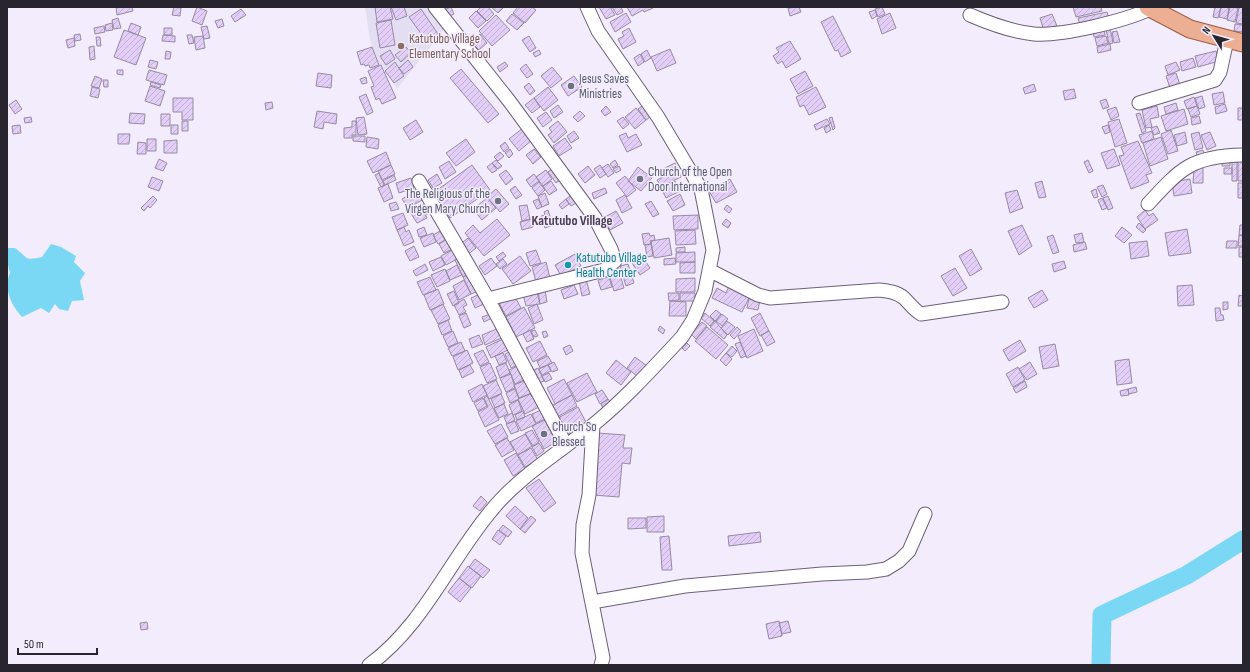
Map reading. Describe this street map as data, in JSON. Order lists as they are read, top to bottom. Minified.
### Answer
{"districts":["Katutubo Village"],"places":["Katutubo Village Elementary School","Jesus Saves Ministries","Church of the Open Door International","The Religious of the Virgen Mary Church","Katutubo Village Health Center","Church So Blessed"],"scale_bar":"50 m","north":"top left"}
